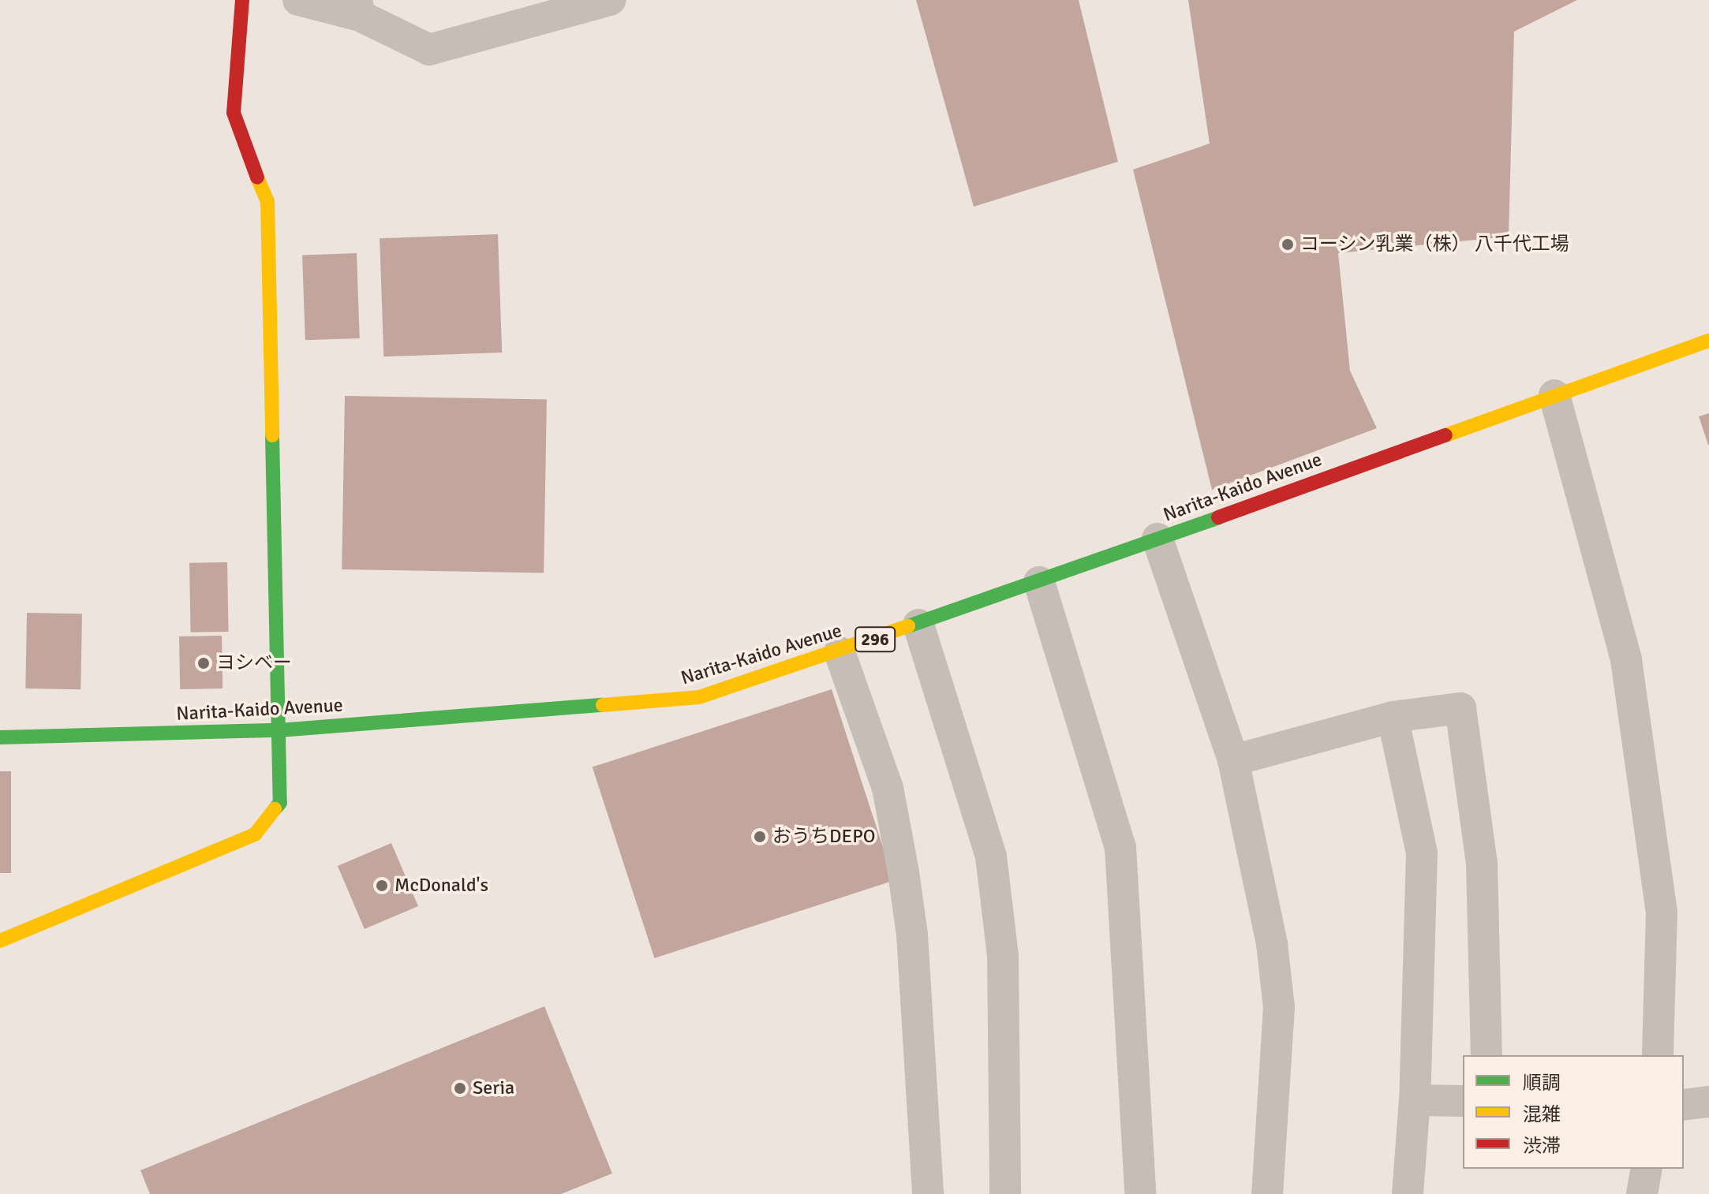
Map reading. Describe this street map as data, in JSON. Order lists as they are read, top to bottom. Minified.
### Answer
{"streets":{"main road":["Narita-Kaido Avenue","296"]},"places":["コーシン乳業（株） 八千代工場","ヨシベー","おうちDEPO","McDonald's","Seria"],"legend":["順調","混雑","渋滞"]}
